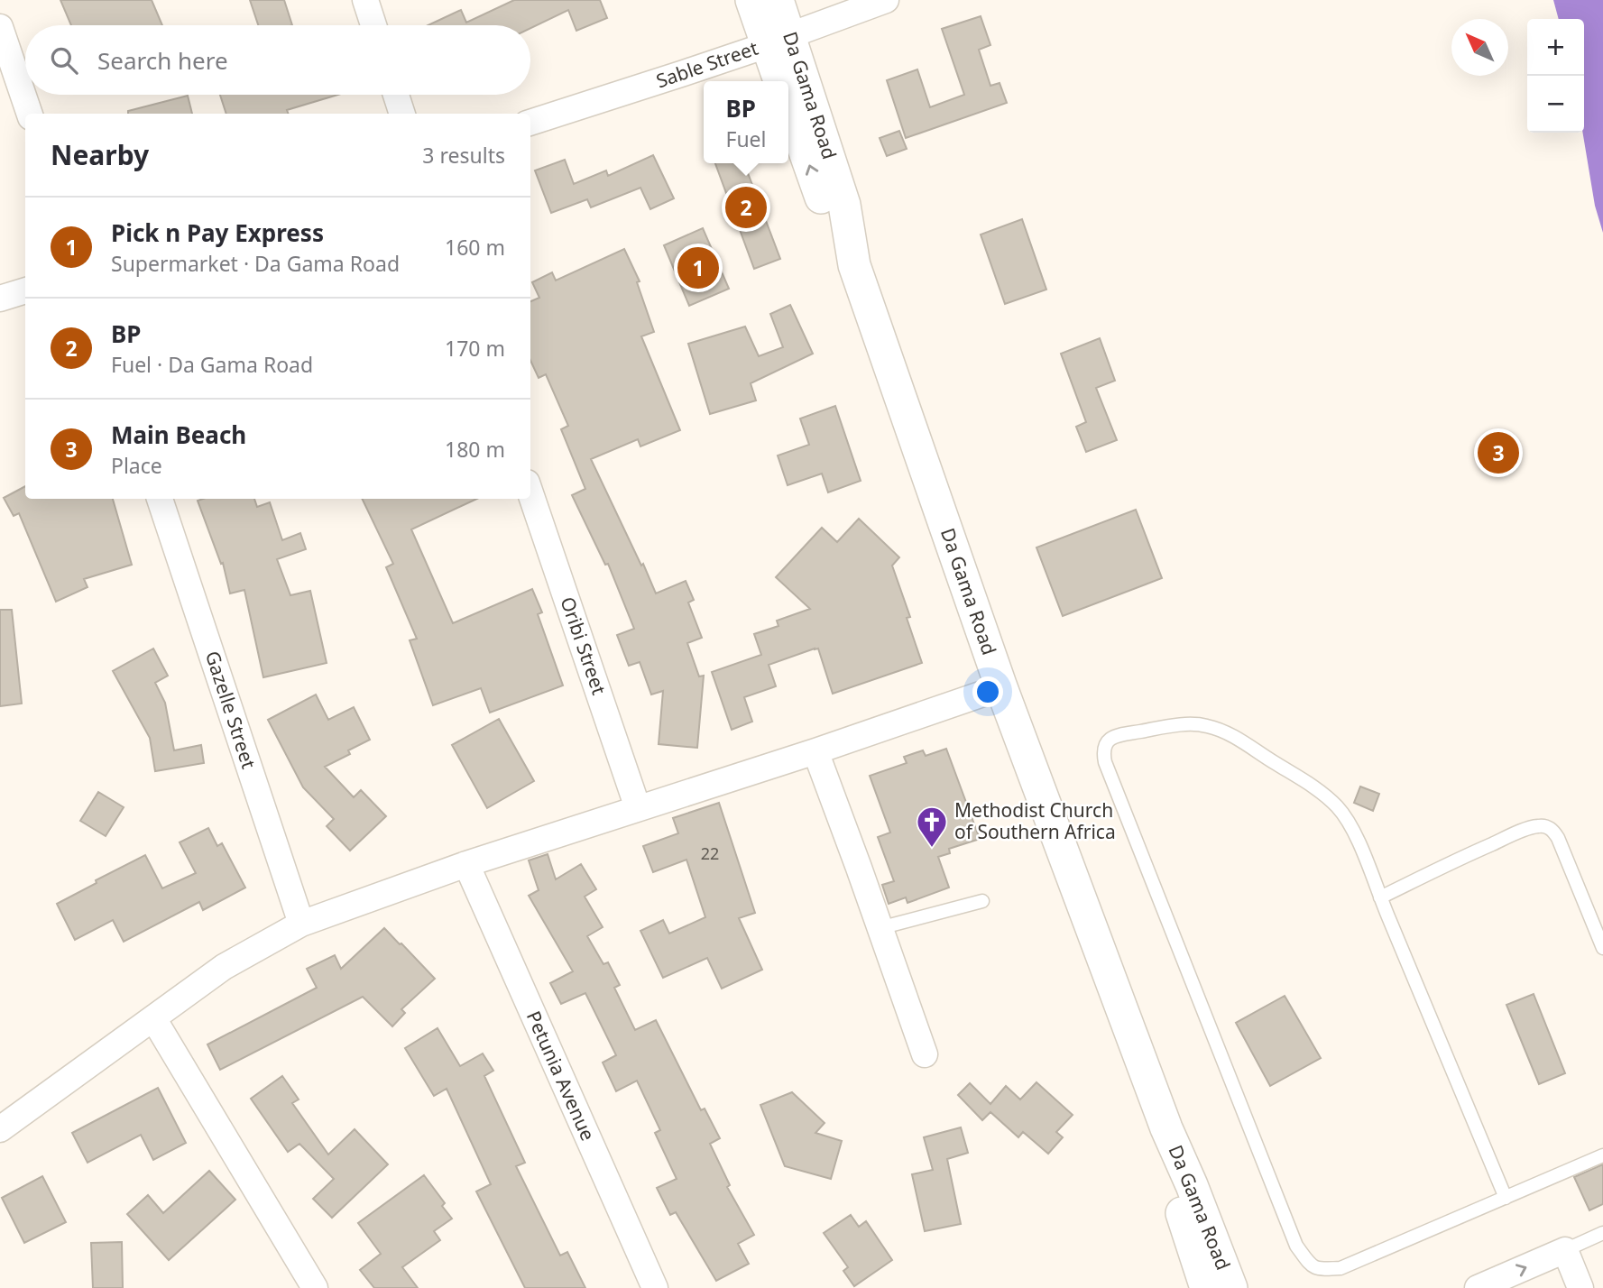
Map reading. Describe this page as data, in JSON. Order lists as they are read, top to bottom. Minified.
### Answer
{"streets":{"street":["Sable Street","Da Gama Road","Oribi Street","Gazelle Street","Petunia Avenue"]},"crossings":[["Sable Street","Da Gama Road"]],"places":{"church":["Methodist Church of Southern Africa"]},"house_numbers":["22"],"north":"top left","page":{"map_buttons":["+","−"],"search":"Search here","popup":["BP","Fuel"],"heading":["Nearby","3 results"],"pins":["2","1","3"],"list":[{"mark":"1","name":"Pick n Pay Express","note":"Supermarket · Da Gama Road","value":"160 m"},{"mark":"2","name":"BP","note":"Fuel · Da Gama Road","value":"170 m"},{"mark":"3","name":"Main Beach","note":"Place","value":"180 m"}]}}
